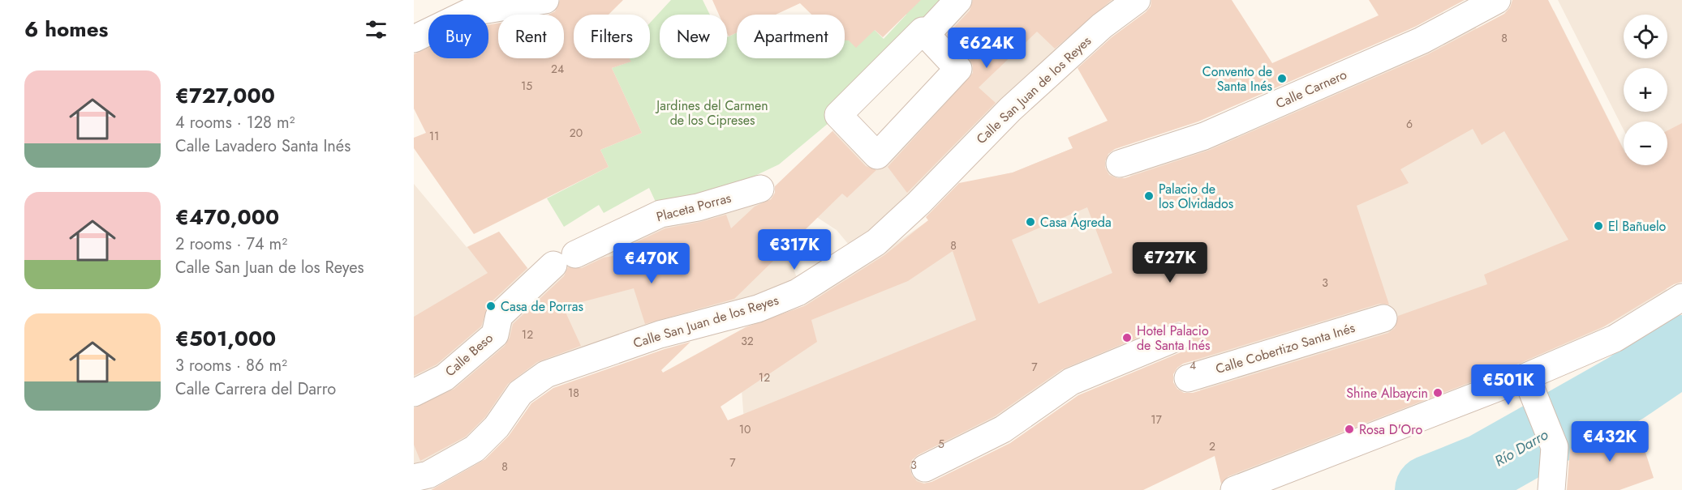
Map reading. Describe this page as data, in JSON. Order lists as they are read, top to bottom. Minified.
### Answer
{"streets":{"street":["Calle Carnero","Calle San Juan de los Reyes","Placeta Porras","Calle Cobertizo Santa Inés","Calle Beso"]},"crossings":[["Placeta Porras","Calle Beso"]],"water":["Río Darro"],"parks":["Jardines del Carmen de los Cipreses"],"places":["Convento de Santa Inés","Palacio de los Olvidados","Casa Ágreda","El Bañuelo","Casa de Porras","Hotel Palacio de Santa Inés","Shine Albaycin","Rosa D'Oro"],"house_numbers":["8","24","15","6","20","11","8","3","12","32","4","7","12","18","17","10","5","2","7","3","8"],"page":{"heading":"6 homes","map_buttons":["+","−"],"chip":["Buy","Rent","Filters","New","Apartment"],"price":["€624K","€317K","€727K","€470K","€501K","€432K"],"list":[{"name":"€727,000","note":"4 rooms · 128 m² · Calle Lavadero Santa Inés"},{"name":"€470,000","note":"2 rooms · 74 m² · Calle San Juan de los Reyes"},{"name":"€501,000","note":"3 rooms · 86 m² · Calle Carrera del Darro"}]}}
